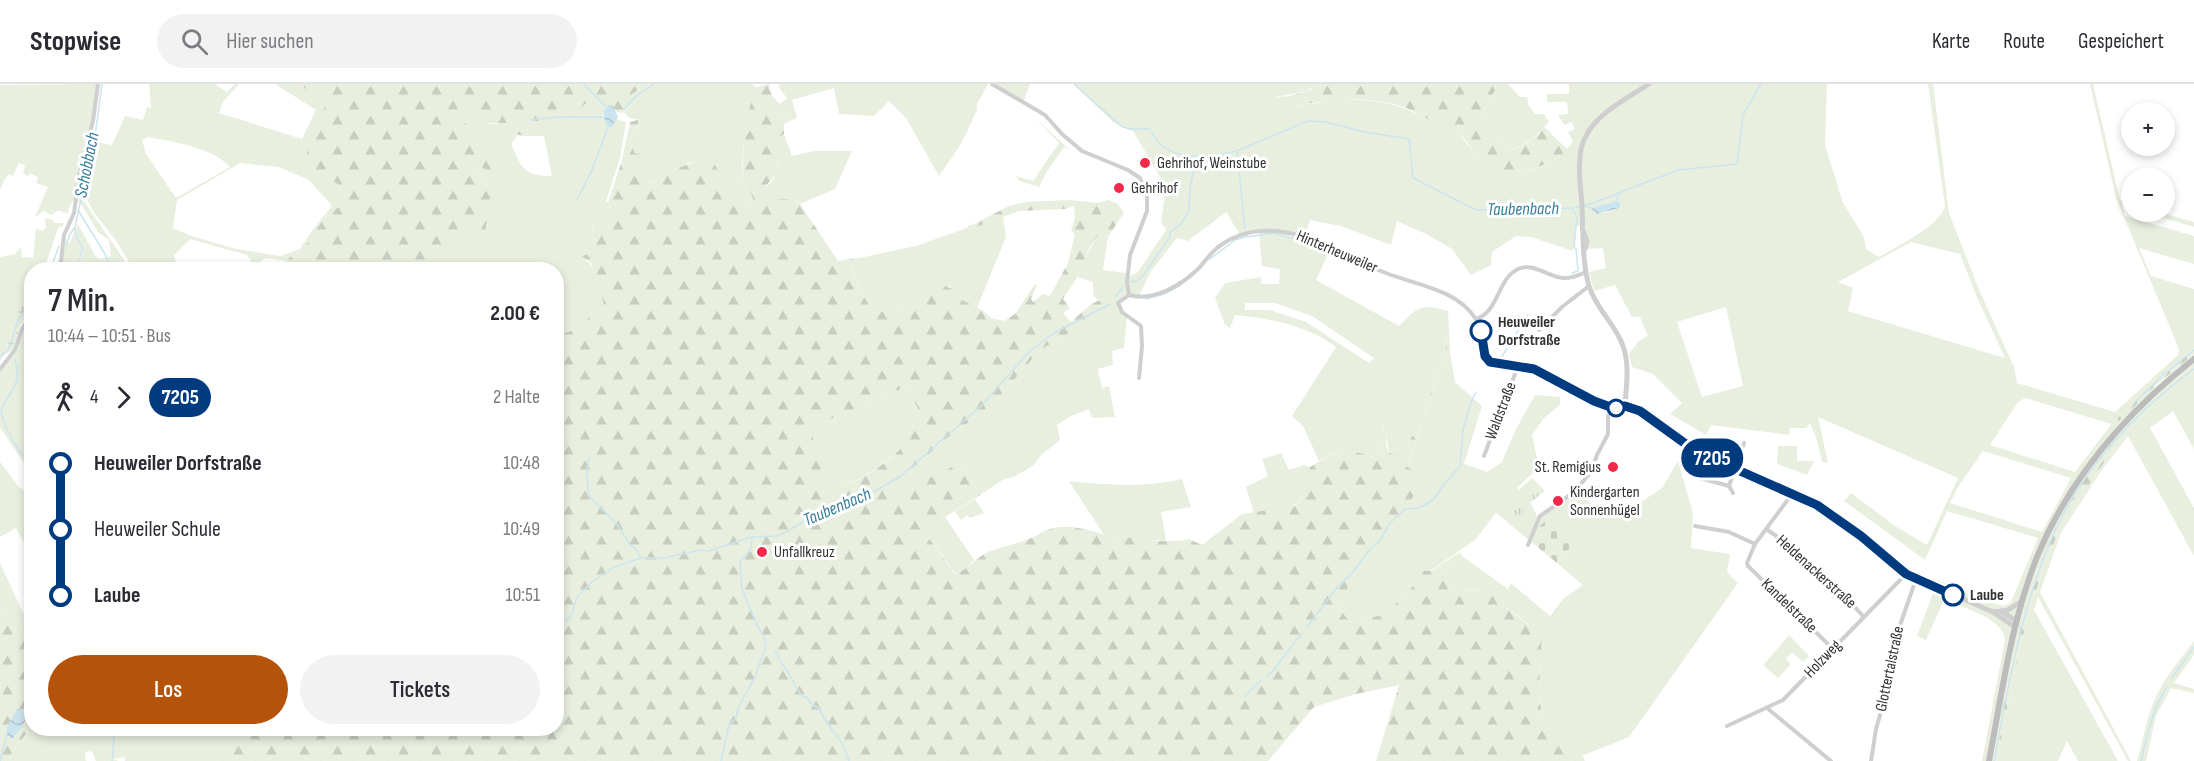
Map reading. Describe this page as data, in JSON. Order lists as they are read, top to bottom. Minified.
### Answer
{"streets":{"street":["Hinterheuweiler","Waldstraße","Heldenackerstraße","Kandelstraße","Holzweg","Glottertalstraße"]},"crossings":[["Heldenackerstraße","Holzweg"],["Kandelstraße","Holzweg"]],"water":["Schobbach","Taubenbach"],"places":["Gehrihof, Weinstube","Gehrihof","Heuweiler Dorfstraße","St. Remigius","Kindergarten Sonnenhügel","Unfallkreuz","Laube"],"lines":["bus line 7205"],"page":{"header":"Stopwise","search":"Hier suchen","nav":["Karte","Route","Gespeichert"],"on_map":"7205","map_buttons":["+","−"],"heading":["7 Min.","10:44 – 10:51 · Bus","2.00 €"],"legs":["4","7205","2 Halte"],"list":[{"name":"Heuweiler Dorfstraße","value":"10:48"},{"name":"Heuweiler Schule","value":"10:49"},{"name":"Laube","value":"10:51"}],"buttons":["Los","Tickets"]}}
